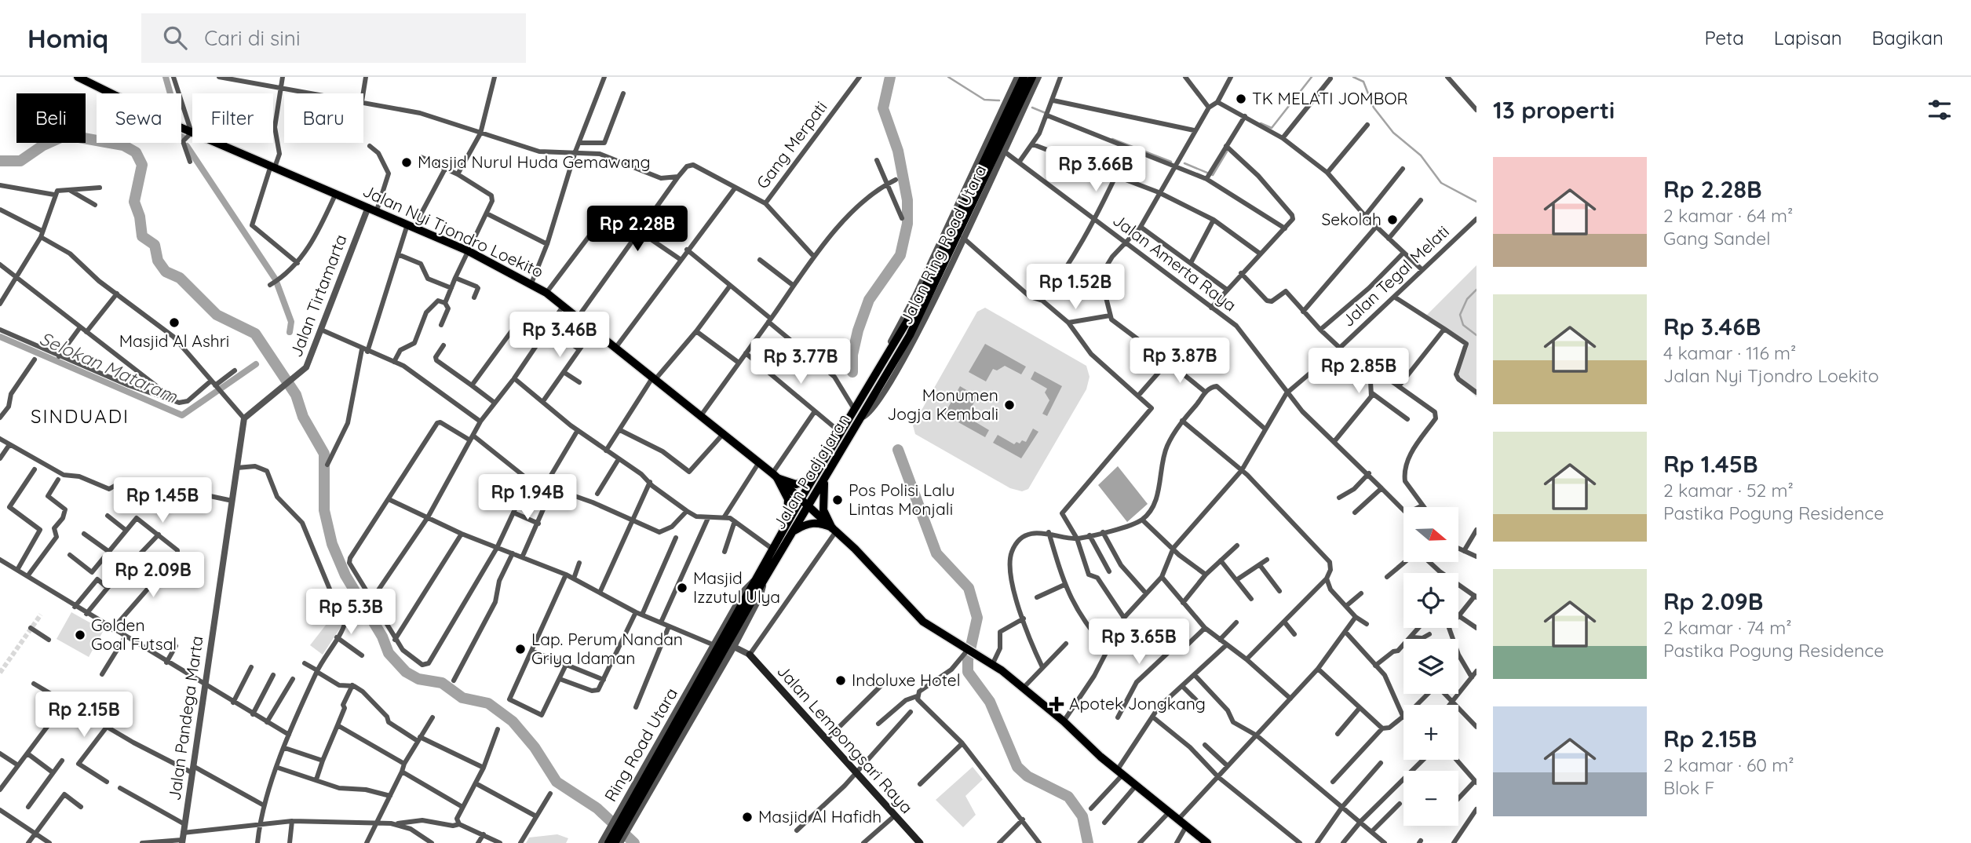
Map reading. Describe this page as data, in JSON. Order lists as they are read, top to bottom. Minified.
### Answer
{"streets":{"main road":["Jalan Nyi Tjondro Loekito","Jalan Padjajaran","Jalan Lempongsari Raya"],"street":["Gang Merpati","Jalan Ring Road Utara","Jalan Amerta Raya","Jalan Tegal Melati","Jalan Tirtamarta","Jalan Pandega Marta","Ring Road Utara"]},"crossings":[["Jalan Nyi Tjondro Loekito","Jalan Tegal Melati"],["Jalan Nyi Tjondro Loekito","Jalan Tirtamarta"],["Jalan Nyi Tjondro Loekito","Jalan Padjajaran"],["Jalan Ring Road Utara","Jalan Amerta Raya"],["Jalan Ring Road Utara","Jalan Padjajaran"],["Jalan Amerta Raya","Jalan Tegal Melati"],["Jalan Tirtamarta","Jalan Pandega Marta"],["Jalan Padjajaran","Ring Road Utara"]],"districts":["SINDUADI"],"water":["Selokan Mataram"],"places":{"other":["TK MELATI JOMBOR","Masjid Nurul Huda Gemawang","Sekolah","Masjid Al Ashri","Monumen Jogja Kembali","Pos Polisi Lalu Lintas Monjali","Masjid Izzutul Ulya","Golden Goal Futsal","Lap. Perum Nandan Griya Idaman","Indoluxe Hotel","Masjid Al Hafidh"],"health":["Apotek Jongkang"]},"north":"right","page":{"header":"Homiq","search":"Cari di sini","nav":["Peta","Lapisan","Bagikan"],"heading":"13 properti","chip":["Beli","Sewa","Filter","Baru"],"list":[{"name":"Rp 2.28B","note":"2 kamar · 64 m² · Gang Sandel"},{"name":"Rp 3.46B","note":"4 kamar · 116 m² · Jalan Nyi Tjondro Loekito"},{"name":"Rp 1.45B","note":"2 kamar · 52 m² · Pastika Pogung Residence"},{"name":"Rp 2.09B","note":"2 kamar · 74 m² · Pastika Pogung Residence"},{"name":"Rp 2.15B","note":"2 kamar · 60 m² · Blok F"}],"price":["Rp 3.66B","Rp 2.28B","Rp 1.52B","Rp 3.46B","Rp 3.87B","Rp 3.77B","Rp 2.85B","Rp 1.94B","Rp 1.45B","Rp 2.09B","Rp 5.3B","Rp 3.65B","Rp 2.15B"],"map_buttons":["+","−"]}}
